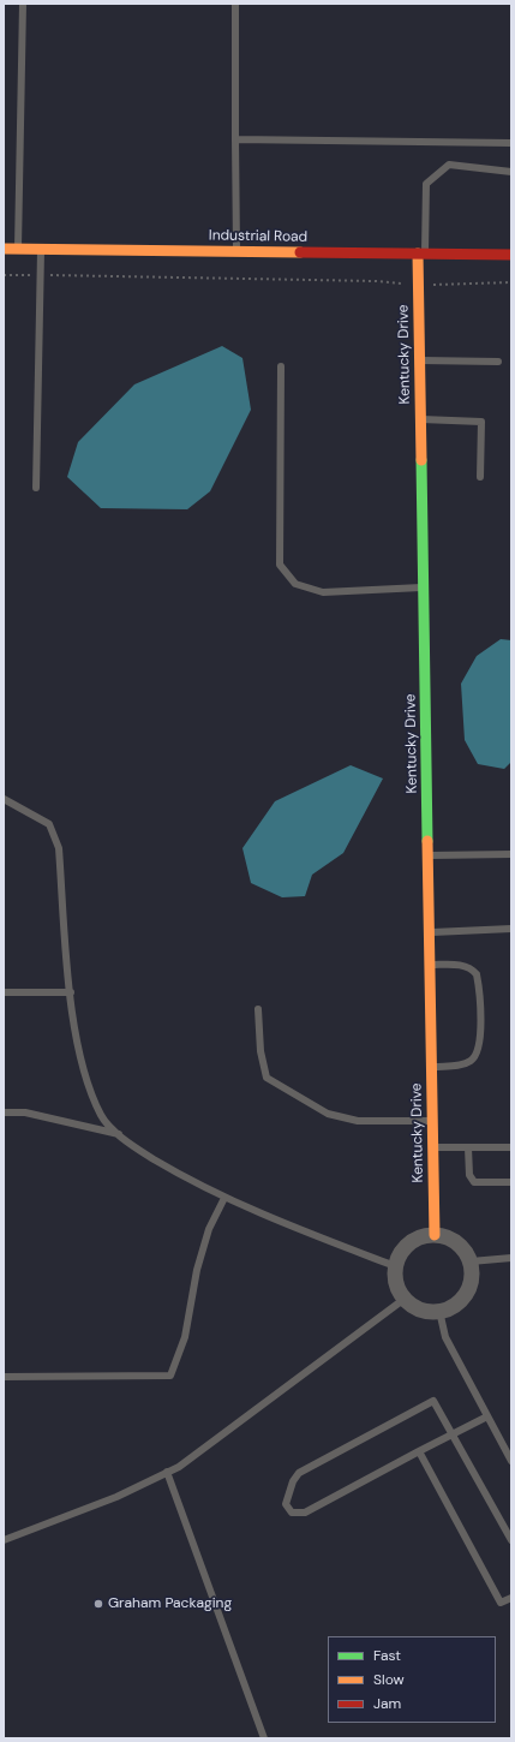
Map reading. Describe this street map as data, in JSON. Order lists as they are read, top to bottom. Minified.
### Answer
{"streets":{"street":["Industrial Road","Kentucky Drive"]},"crossings":[["Industrial Road","Kentucky Drive"]],"places":["Graham Packaging"],"legend":["Fast","Slow","Jam"]}
